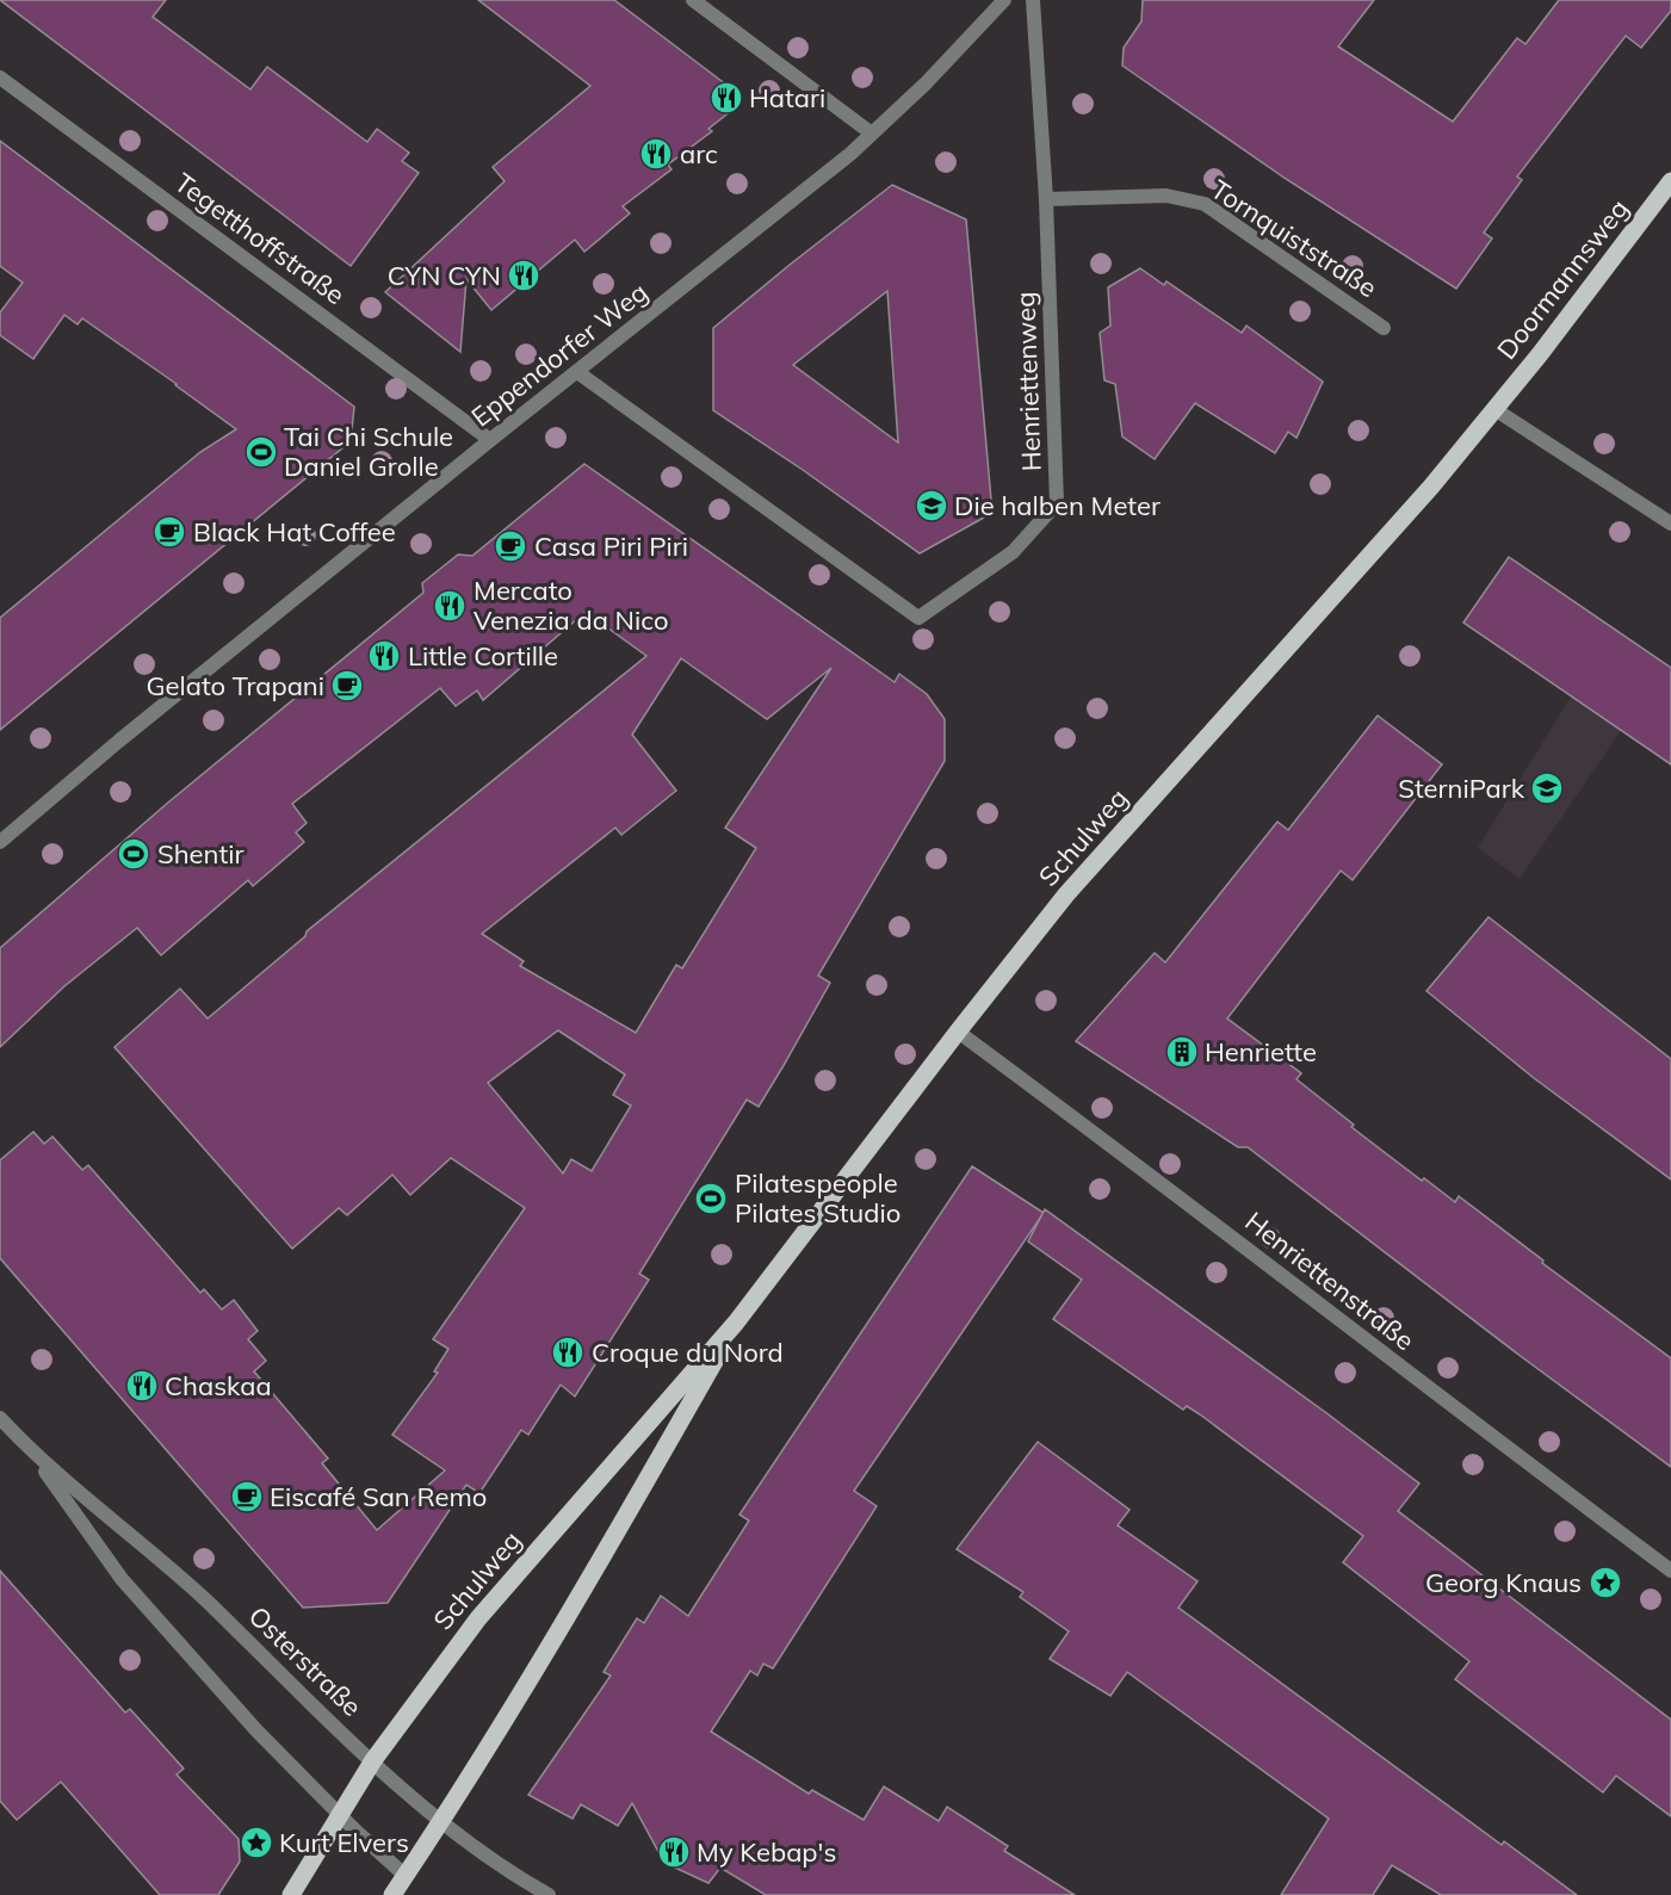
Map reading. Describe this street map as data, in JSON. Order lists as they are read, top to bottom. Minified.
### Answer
{"streets":{"main road":["Doormannsweg","Schulweg"],"street":["Tegetthoffstraße","Tornquiststraße","Eppendorfer Weg","Henriettenweg","Henriettenstraße","Osterstraße"]},"crossings":[["Tegetthoffstraße","Eppendorfer Weg"],["Tornquiststraße","Henriettenweg"],["Doormannsweg","Schulweg"],["Eppendorfer Weg","Henriettenweg"],["Schulweg","Henriettenstraße"],["Schulweg","Osterstraße"]],"places":{"restaurant":["Hatari","arc","CYN CYN","Mercato Venezia da Nico","Little Cortille","Croque du Nord","Chaskaa","My Kebap's"],"sports":["Tai Chi Schule Daniel Grolle","Shentir","Pilatespeople Pilates Studio"],"school or university":["Die halben Meter","SterniPark"],"cafe":["Black Hat Coffee","Casa Piri Piri","Gelato Trapani","Eiscafé San Remo"],"building":["Henriette"],"place":["Georg Knaus","Kurt Elvers"]}}
